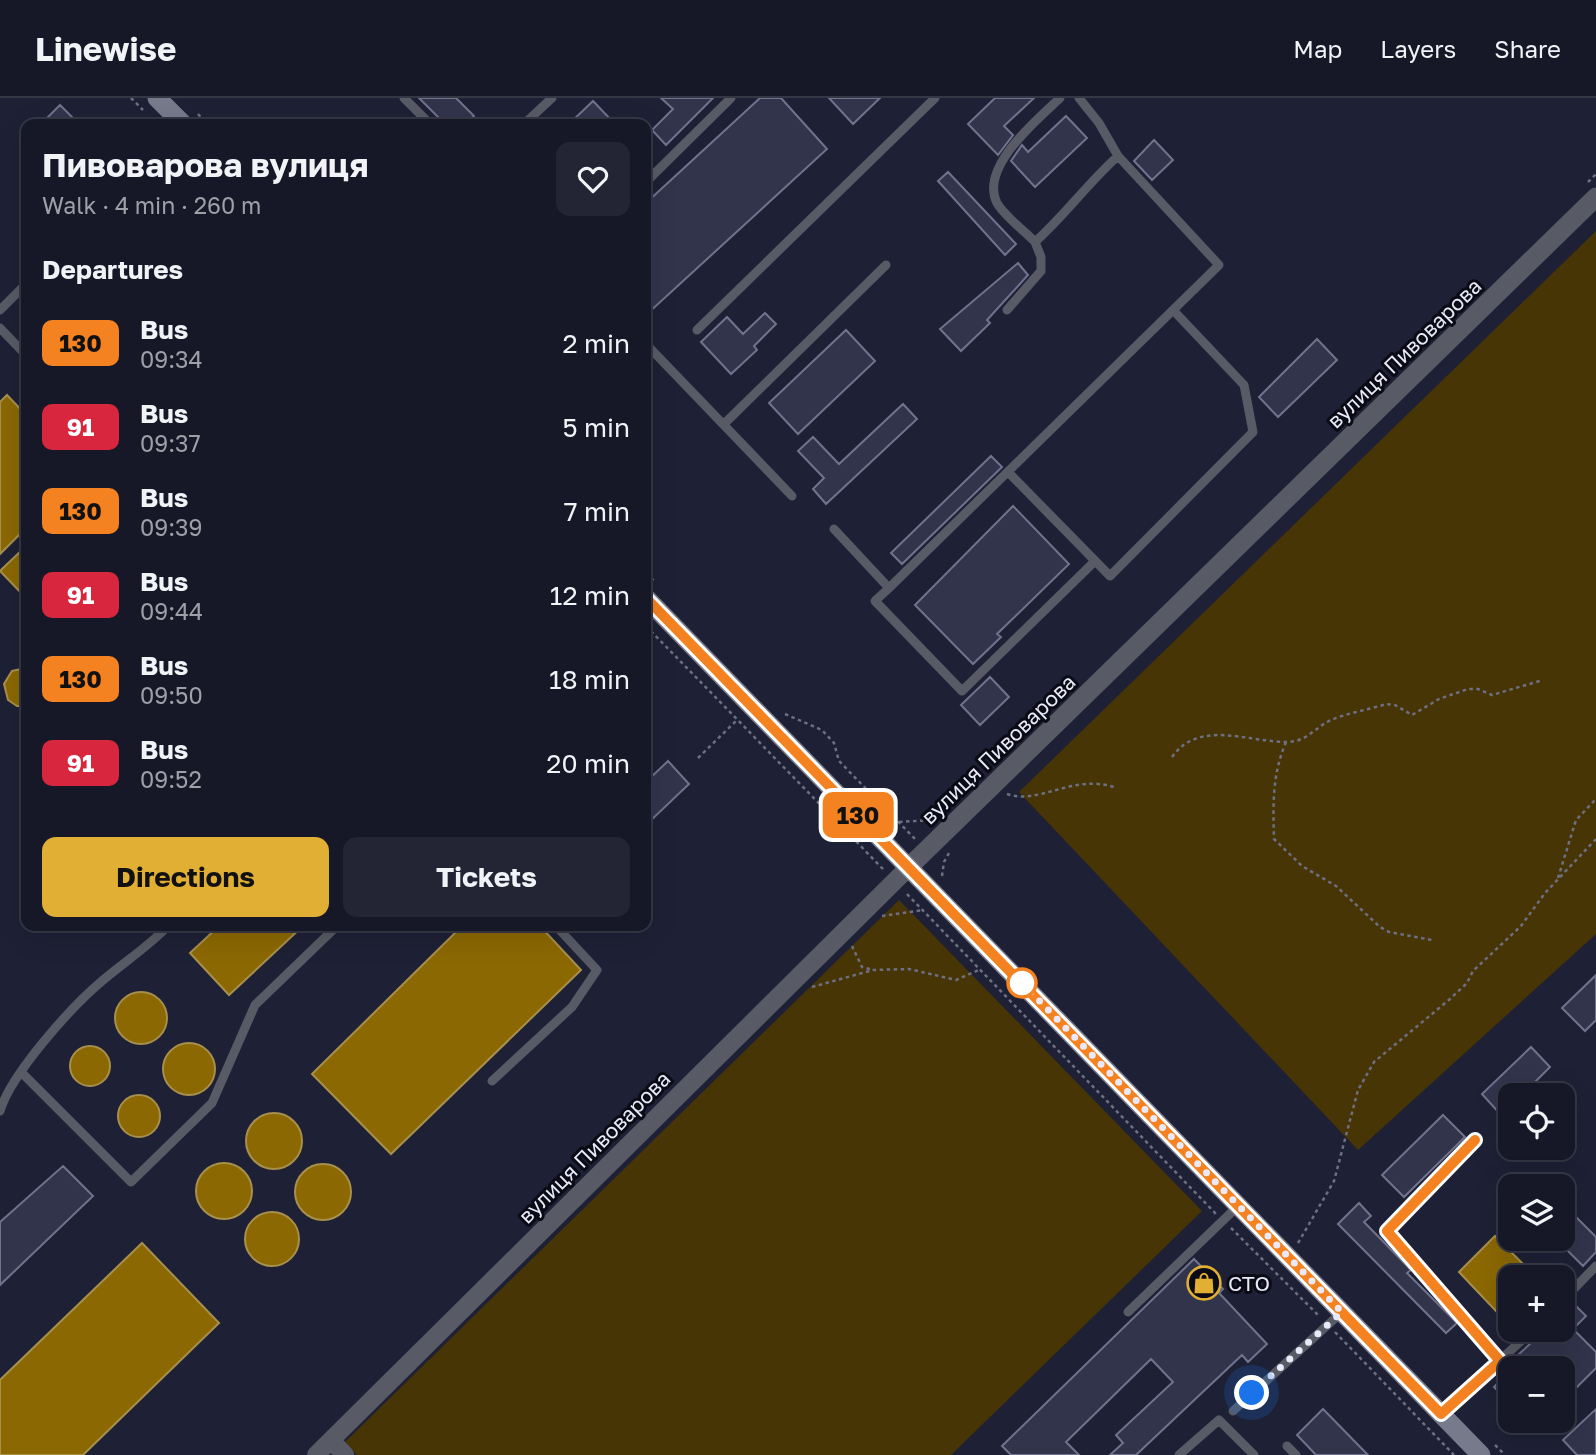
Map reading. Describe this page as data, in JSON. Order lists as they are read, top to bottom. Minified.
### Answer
{"streets":{"street":["вулиця Пивоварова"]},"places":{"shop":["СТО"]},"lines":["bus line 130"],"page":{"header":"Linewise","nav":["Map","Layers","Share"],"on_map":"130","heading":[["Пивоварова вулиця","Walk · 4 min · 260 m"],"Departures"],"list":[{"mark":"130","name":"Bus","note":"09:34","value":"2 min"},{"mark":"91","name":"Bus","note":"09:37","value":"5 min"},{"mark":"130","name":"Bus","note":"09:39","value":"7 min"},{"mark":"91","name":"Bus","note":"09:44","value":"12 min"},{"mark":"130","name":"Bus","note":"09:50","value":"18 min"},{"mark":"91","name":"Bus","note":"09:52","value":"20 min"}],"buttons":["Directions","Tickets"],"map_buttons":["+","−"]}}
